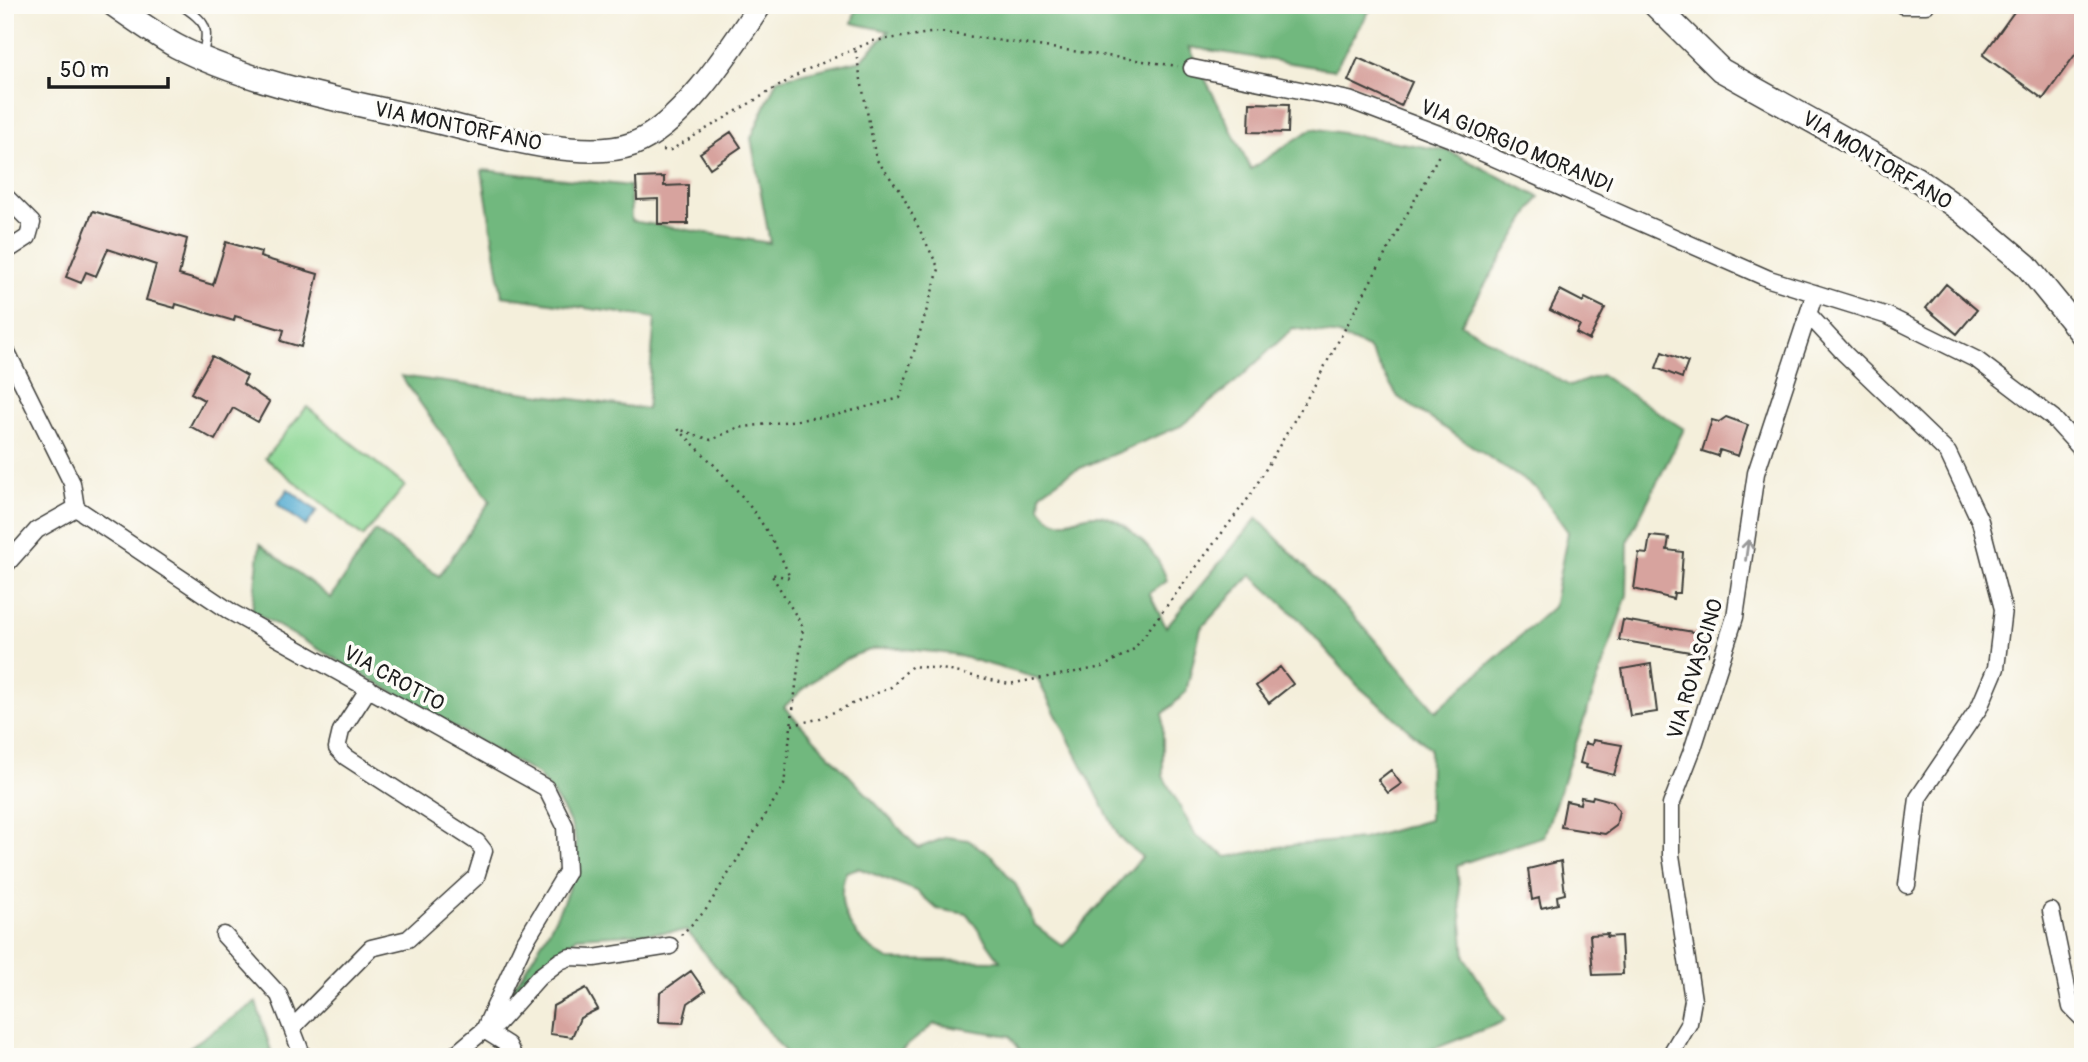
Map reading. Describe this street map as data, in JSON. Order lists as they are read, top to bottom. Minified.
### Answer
{"streets":{"street":["VIA MONTORFANO","VIA GIORGIO MORANDI","VIA ROVASCINO","VIA CROTTO"]},"crossings":[["VIA GIORGIO MORANDI","VIA ROVASCINO"]],"one_way":["VIA ROVASCINO"],"scale_bar":"50 m"}
